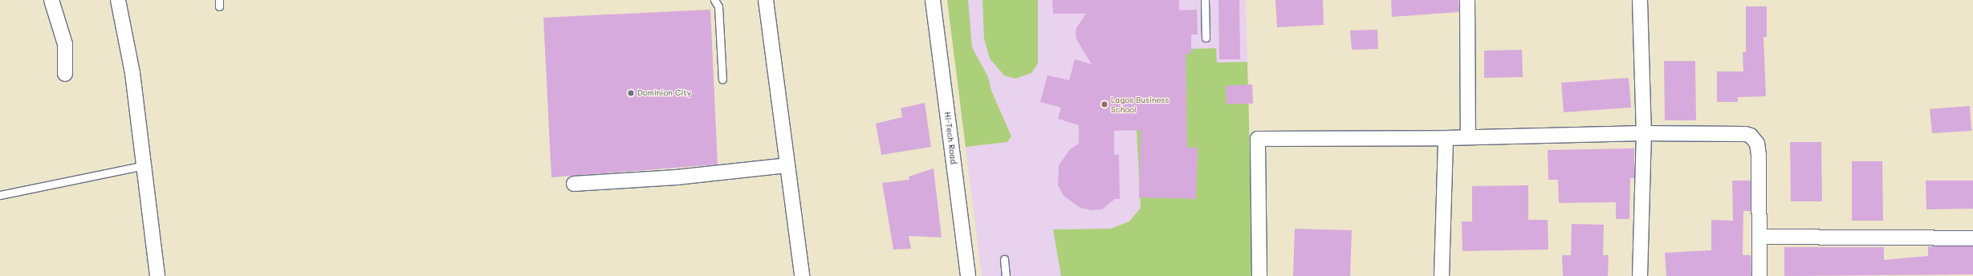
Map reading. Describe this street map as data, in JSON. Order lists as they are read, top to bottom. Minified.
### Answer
{"streets":{"street":["Hi-Tech Road"]},"places":["Dominion City","Lagos Business School"]}
